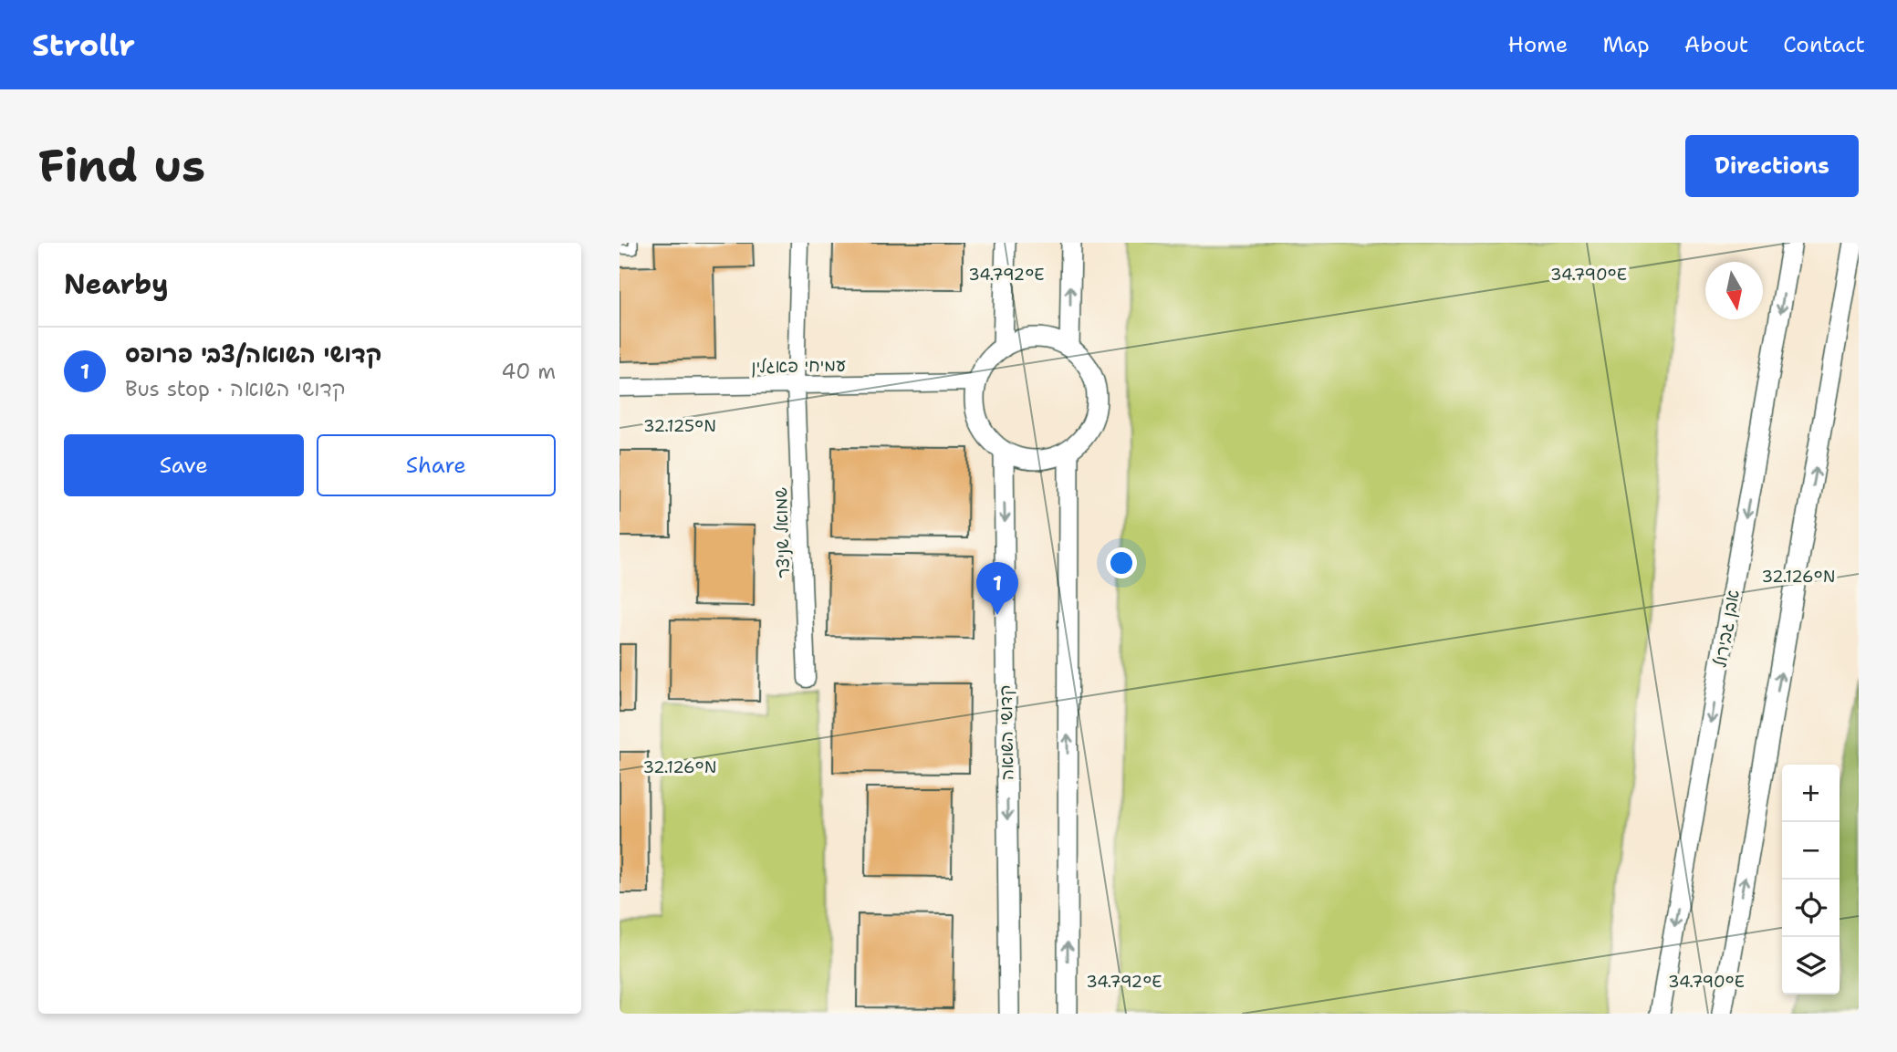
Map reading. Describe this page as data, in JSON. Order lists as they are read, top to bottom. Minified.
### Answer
{"streets":{"street":["עמיחי פאגלין","שמואל שניצר","אבן גבירול","קדושי השואה"]},"crossings":[["עמיחי פאגלין","שמואל שניצר"],["עמיחי פאגלין","קדושי השואה"]],"north":"bottom","page":{"header":"Strollr","nav":["Home","Map","About","Contact"],"buttons":["Directions",["Save","Share"]],"title":"Find us","heading":"Nearby","list":[{"mark":"1","name":"קדושי השואה/צבי פרופס","note":"Bus stop · קדושי השואה","value":"40 m"}],"pins":"1","map_buttons":["+","−"]},"coordinates":["34.790°E","34.792°E","32.125°N","32.126°N"]}
